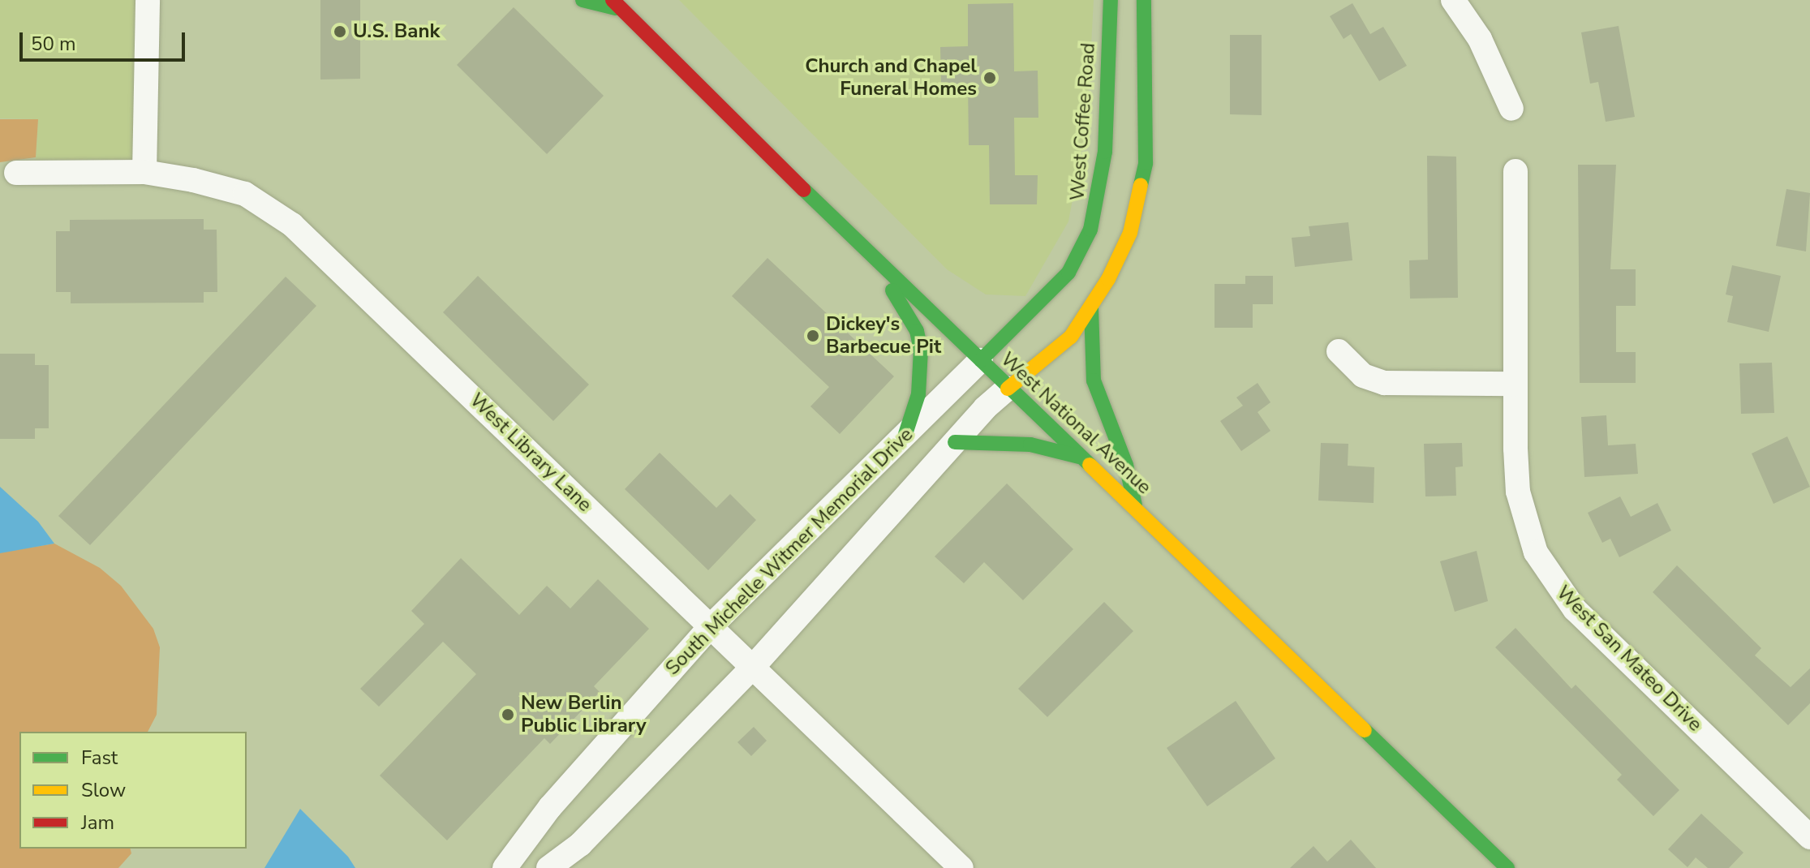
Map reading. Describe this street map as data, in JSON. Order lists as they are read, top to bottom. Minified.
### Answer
{"streets":{"main road":["West Coffee Road","West National Avenue"],"street":["West Library Lane","South Michelle Witmer Memorial Drive","West San Mateo Drive"]},"crossings":[["West Coffee Road","West National Avenue"],["West Coffee Road","South Michelle Witmer Memorial Drive"],["West National Avenue","South Michelle Witmer Memorial Drive"],["West Library Lane","South Michelle Witmer Memorial Drive"]],"places":["U.S. Bank","Church and Chapel Funeral Homes","Dickey's Barbecue Pit","New Berlin Public Library"],"legend":["Fast","Slow","Jam"],"scale_bar":"50 m"}
